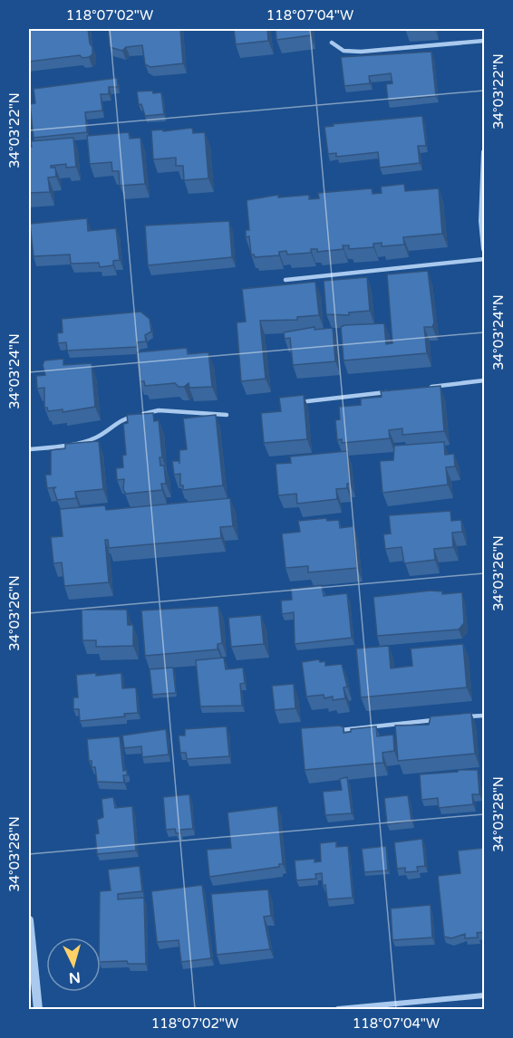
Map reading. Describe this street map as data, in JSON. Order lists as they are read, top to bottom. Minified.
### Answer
{"north":"bottom","coordinates":["118°07'02\"W","118°07'04\"W","34°03'22\"N","34°03'24\"N","34°03'26\"N","34°03'28\"N"]}
